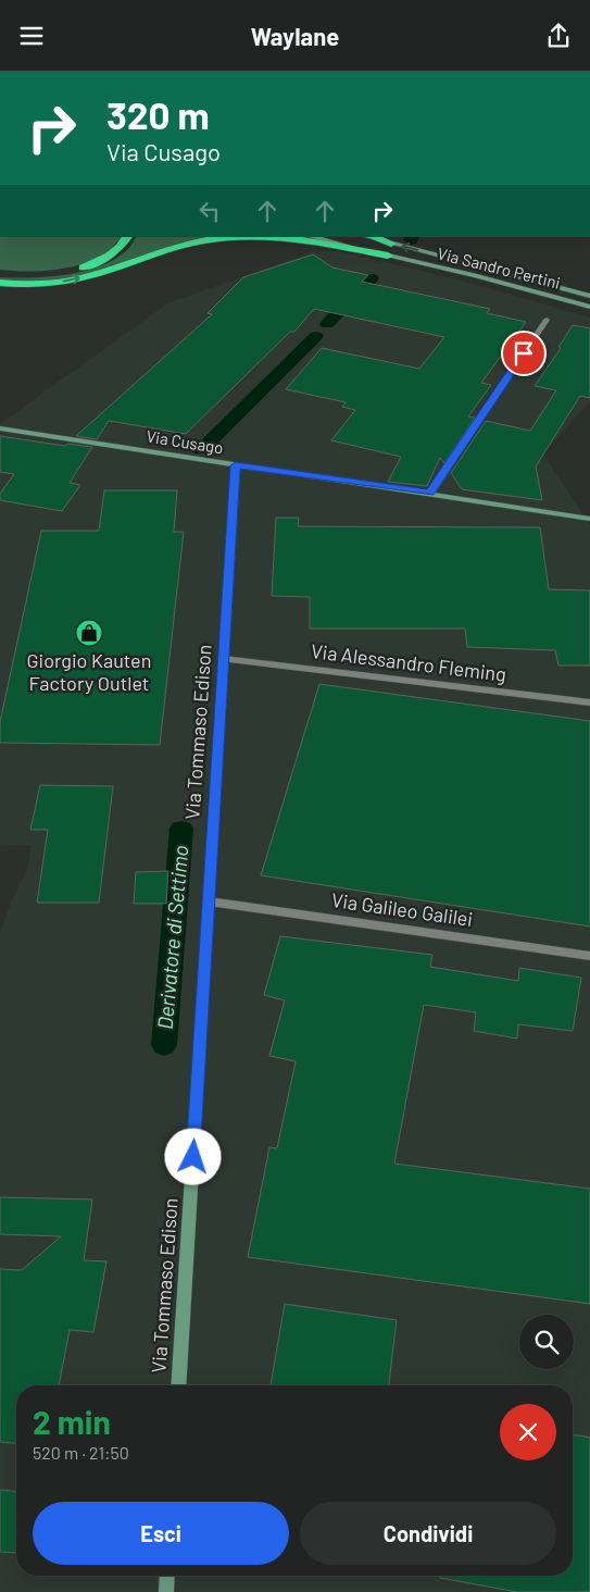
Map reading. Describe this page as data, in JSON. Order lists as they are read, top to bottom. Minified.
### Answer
{"streets":{"street":["Via Sandro Pertini","Via Cusago","Via Alessandro Fleming","Via Tommaso Edison","Via Galileo Galilei"]},"crossings":[["Via Cusago","Via Tommaso Edison"],["Via Alessandro Fleming","Via Tommaso Edison"],["Via Tommaso Edison","Via Galileo Galilei"]],"water":["Derivatore di Settimo"],"places":{"shop":["Giorgio Kauten Factory Outlet"]},"page":{"header":"Waylane","turn":["320 m","Via Cusago"],"heading":["2 min","520 m · 21:50"],"buttons":["Esci","Condividi"]}}
